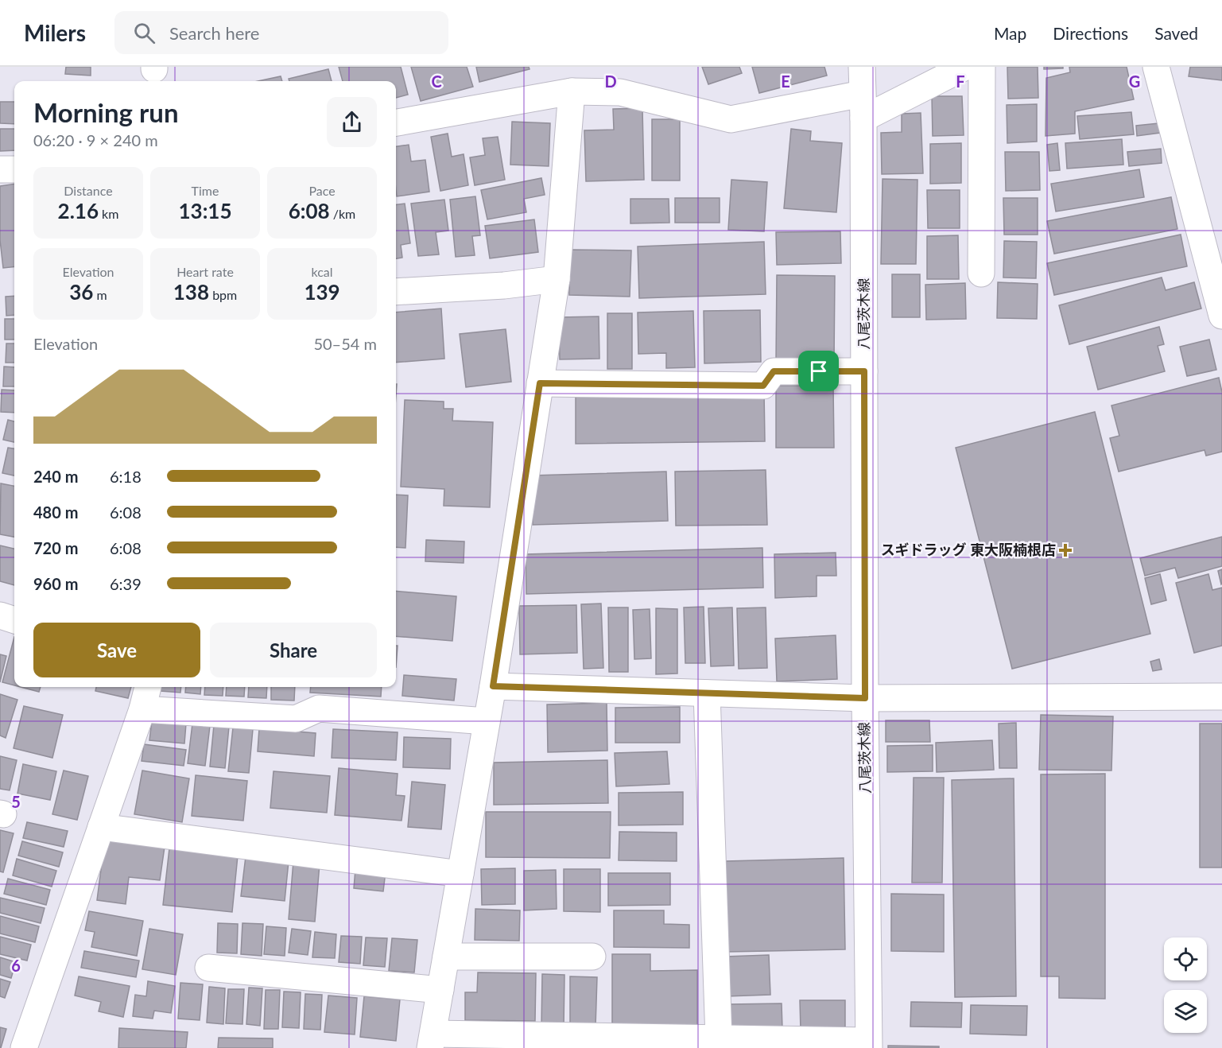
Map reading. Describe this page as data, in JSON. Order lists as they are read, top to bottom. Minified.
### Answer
{"streets":{"street":["八尾茨木線"]},"places":{"health":["スギドラッグ 東大阪楠根店"]},"page":{"header":"Milers","search":"Search here","nav":["Map","Directions","Saved"],"heading":["Morning run","06:20 · 9 × 240 m"],"stats":[["Distance","2.16 km"],["Time","13:15"],["Pace","6:08 /km"],["Elevation","36 m"],["Heart rate","138 bpm"],["kcal","139"]],"chart":["Elevation","50–54 m"],"list":[{"name":"240 m","note":"6:18"},{"name":"480 m","note":"6:08"},{"name":"720 m","note":"6:08"},{"name":"960 m","note":"6:39"}],"buttons":["Save","Share"]},"grid":{"columns":["C","D","E","F","G"],"rows":["5","6"]}}
